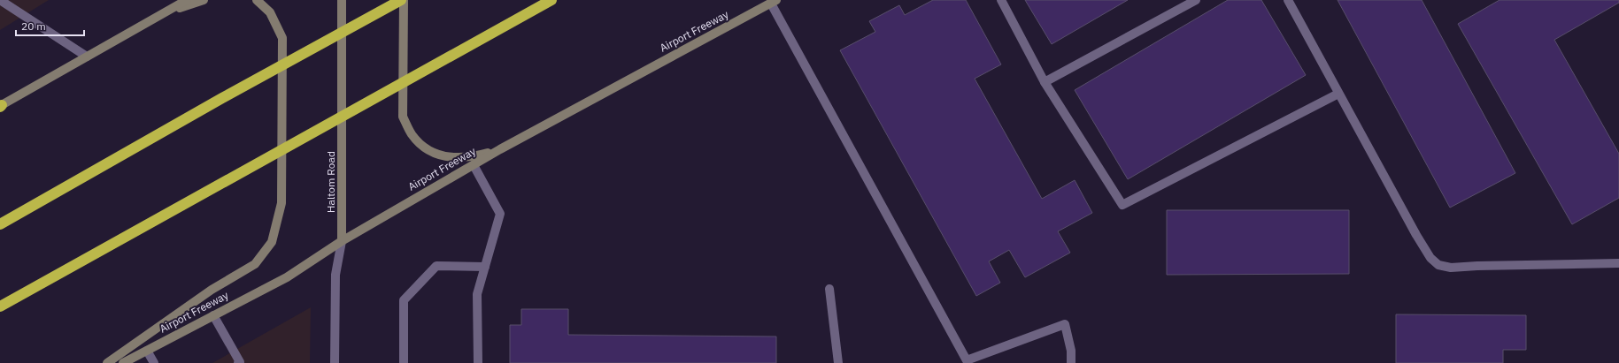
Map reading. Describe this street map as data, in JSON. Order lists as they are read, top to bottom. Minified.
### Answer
{"streets":{"main road":["Airport Freeway","Haltom Road"]},"crossings":[["Airport Freeway","Haltom Road"]],"scale_bar":"20 m"}
